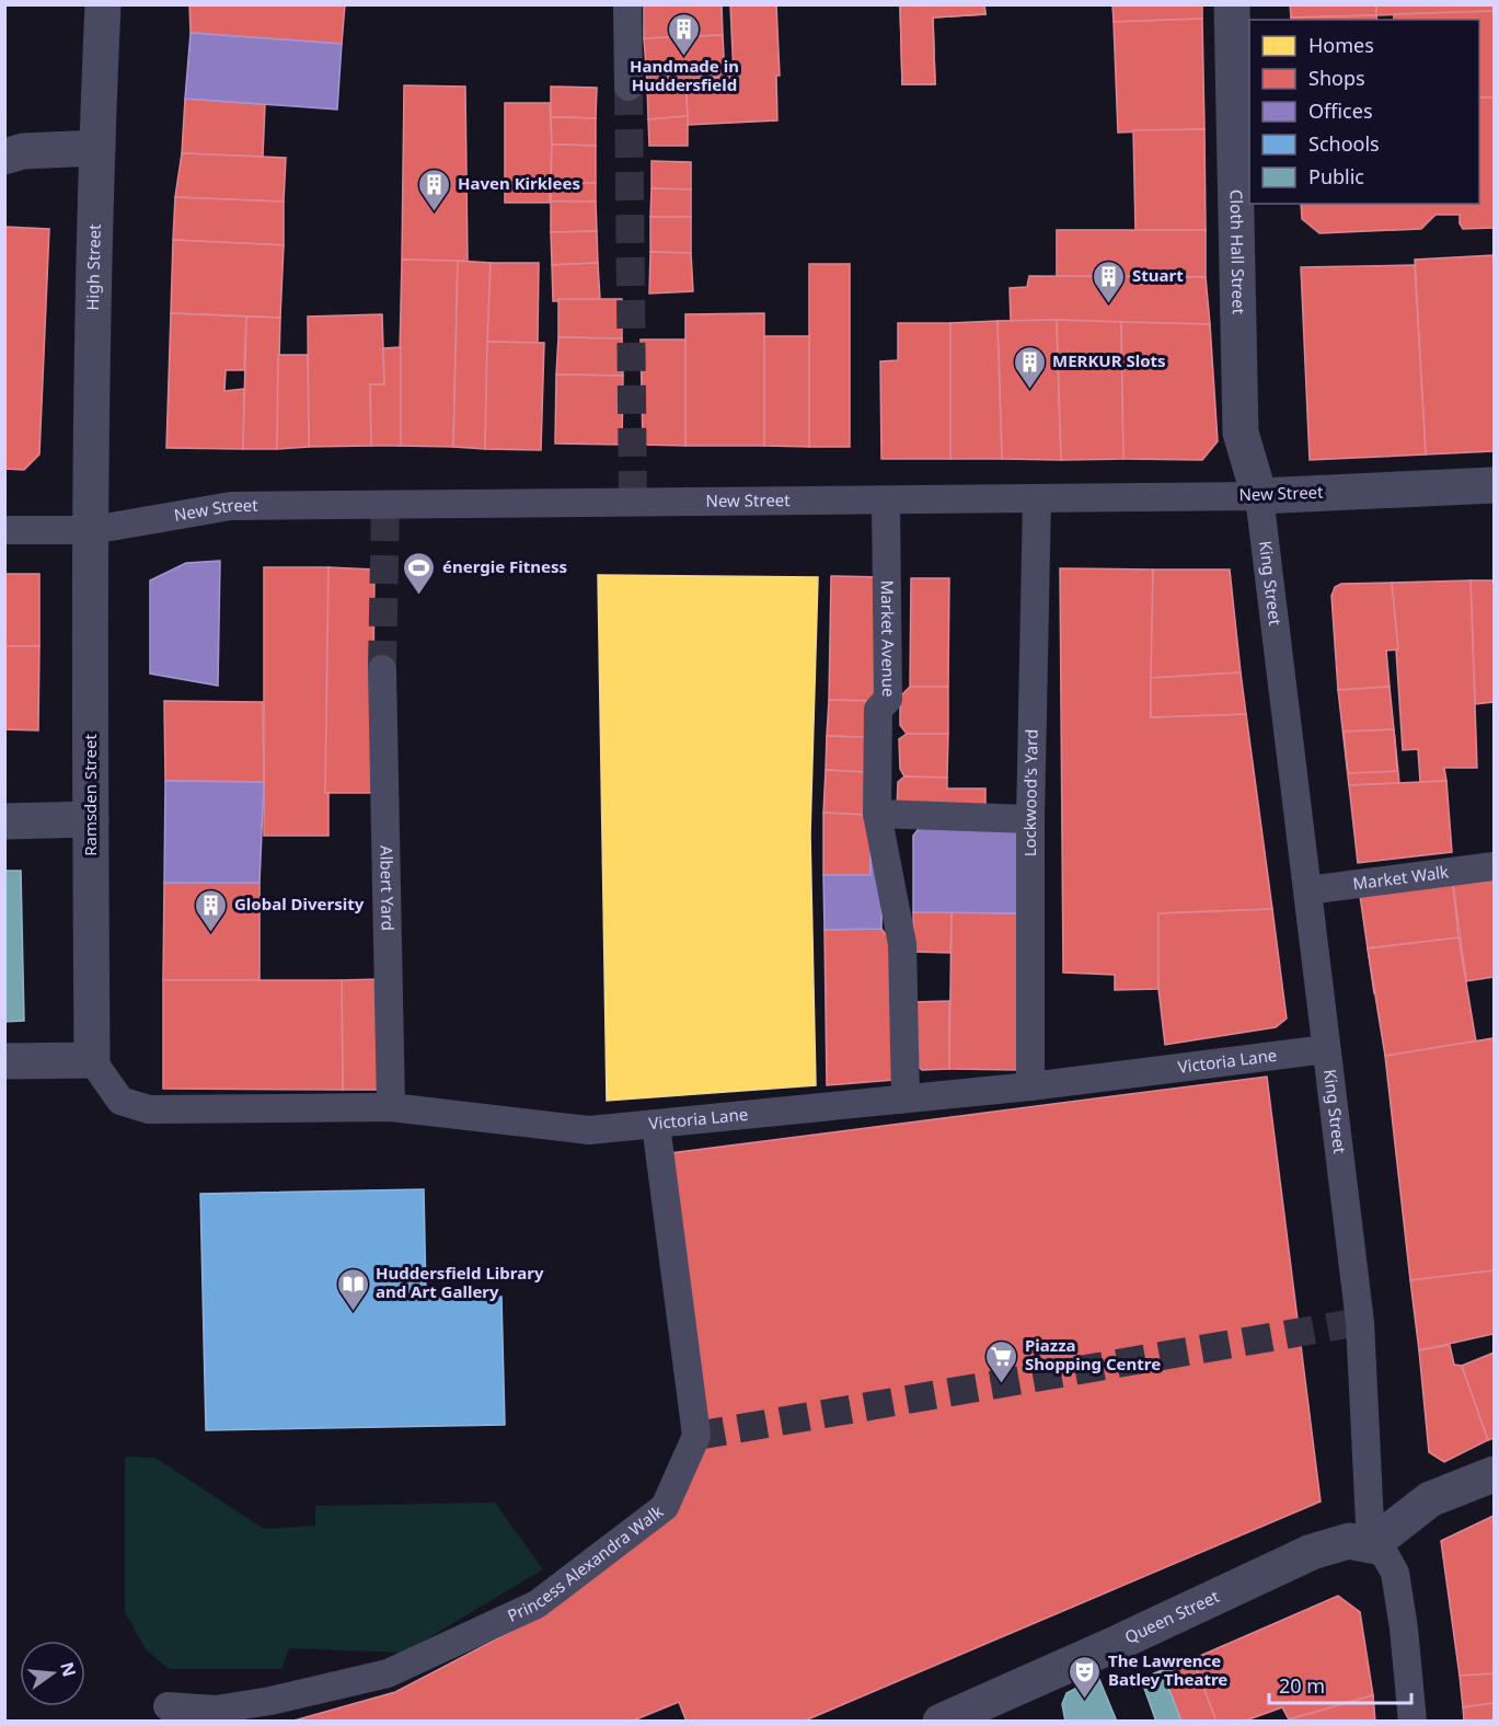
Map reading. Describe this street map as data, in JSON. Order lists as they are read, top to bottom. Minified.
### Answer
{"streets":{"street":["Cloth Hall Street","High Street","New Street","King Street","Market Avenue","Lockwood's Yard","Ramsden Street","Market Walk","Albert Yard","Victoria Lane","Princess Alexandra Walk","Queen Street"]},"crossings":[["Cloth Hall Street","New Street"],["Cloth Hall Street","King Street"],["High Street","New Street"],["High Street","Ramsden Street"],["New Street","King Street"],["New Street","Market Avenue"],["New Street","Lockwood's Yard"],["New Street","Ramsden Street"],["King Street","Market Walk"],["King Street","Victoria Lane"],["King Street","Queen Street"],["Market Avenue","Victoria Lane"],["Lockwood's Yard","Victoria Lane"],["Ramsden Street","Victoria Lane"],["Albert Yard","Victoria Lane"],["Victoria Lane","Princess Alexandra Walk"]],"places":{"building":["Handmade in Huddersfield","Haven Kirklees","Stuart","MERKUR Slots","Global Diversity"],"sports":["énergie Fitness"],"library":["Huddersfield Library and Art Gallery"],"supermarket":["Piazza Shopping Centre"],"theatre":["The Lawrence Batley Theatre"]},"legend":["Homes","Shops","Offices","Schools","Public"],"scale_bar":"20 m","north":"right"}
